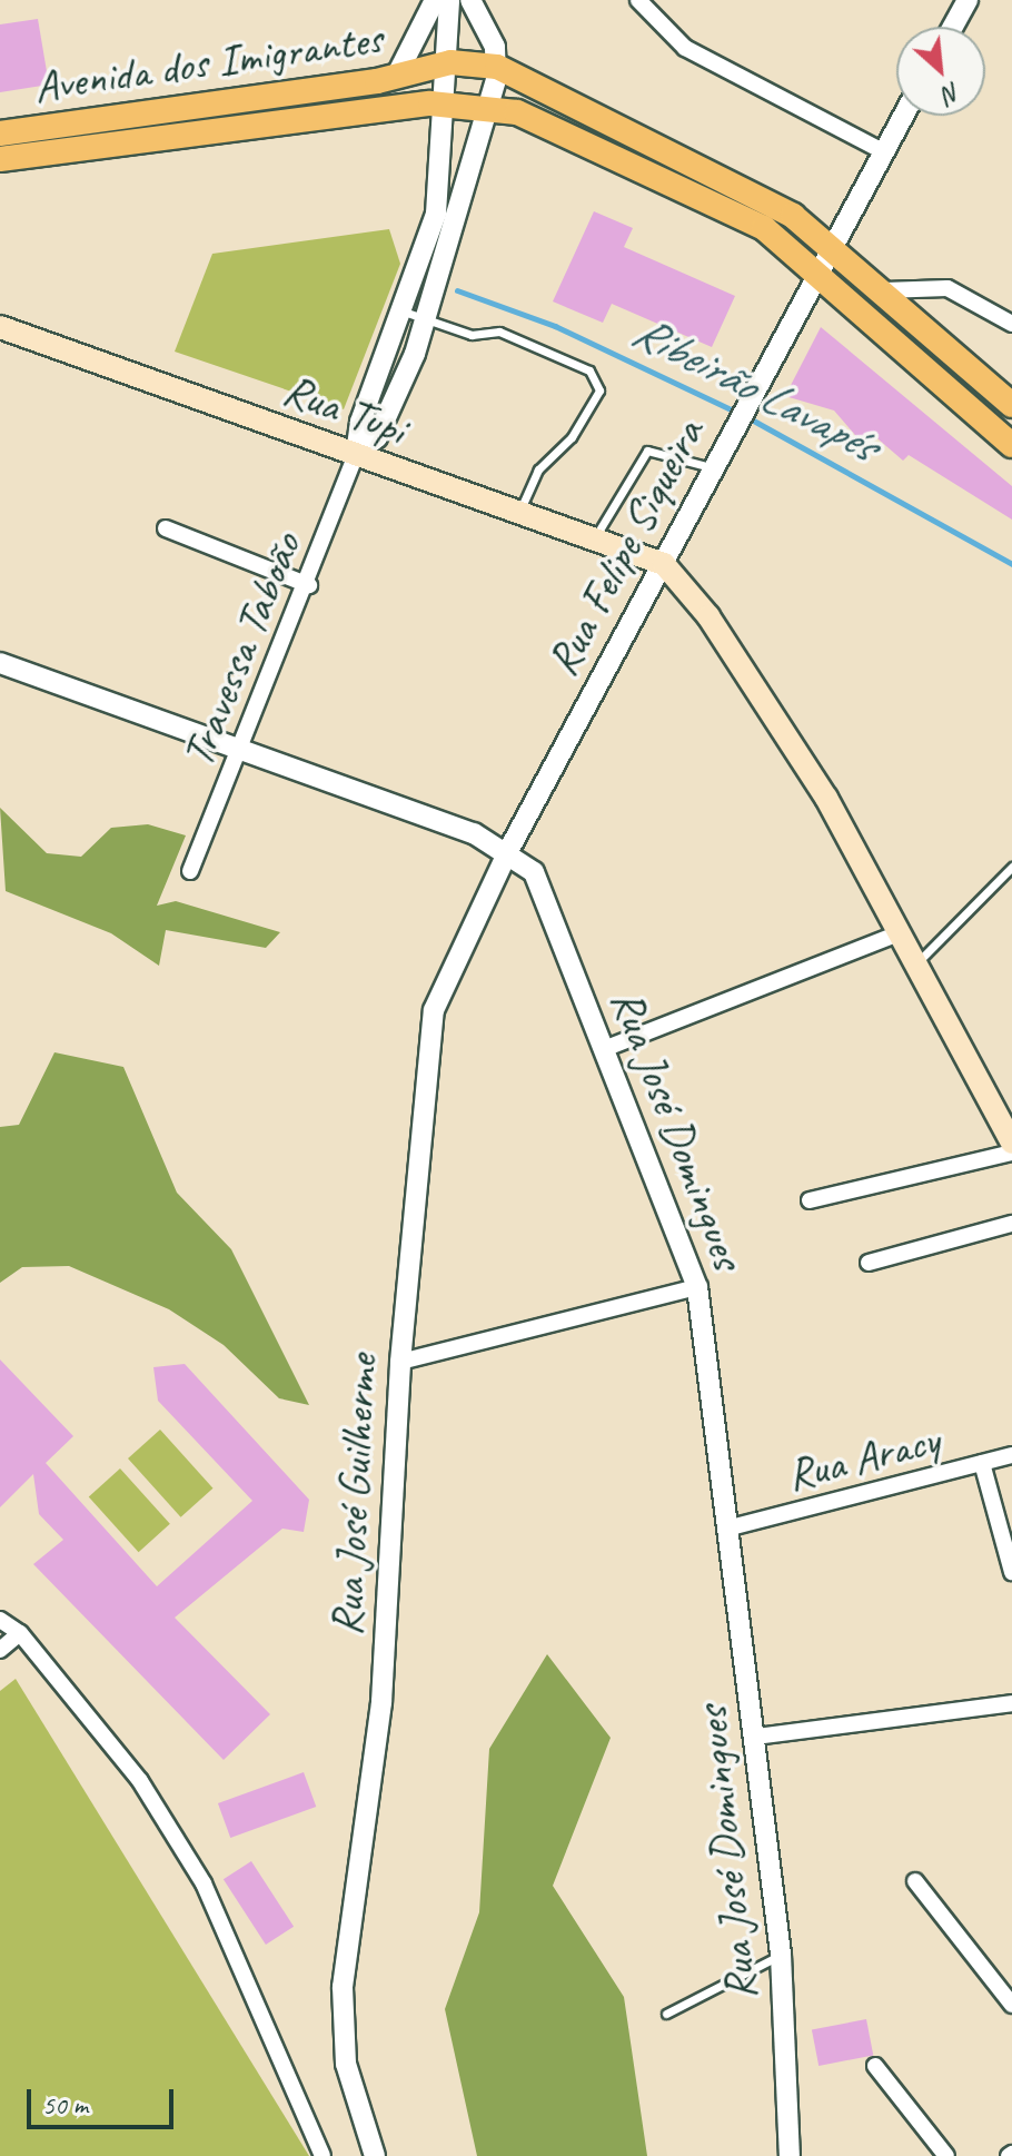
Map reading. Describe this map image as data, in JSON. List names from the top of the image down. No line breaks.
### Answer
{"streets":{"main road":["Avenida dos Imigrantes","Rua Tupi"],"street":["Rua Felipe Siqueira","Travessa Taboão","Rua José Domingues","Rua Aracy","Rua José Guilherme"]},"crossings":[["Avenida dos Imigrantes","Rua Felipe Siqueira"],["Rua Tupi","Rua Felipe Siqueira"],["Rua Tupi","Travessa Taboão"],["Rua Felipe Siqueira","Rua José Domingues"],["Rua Felipe Siqueira","Rua José Guilherme"],["Rua José Domingues","Rua Aracy"],["Rua José Domingues","Rua José Guilherme"]],"water":["Ribeirão Lavapés"],"scale_bar":"50 m","north":"bottom right"}
